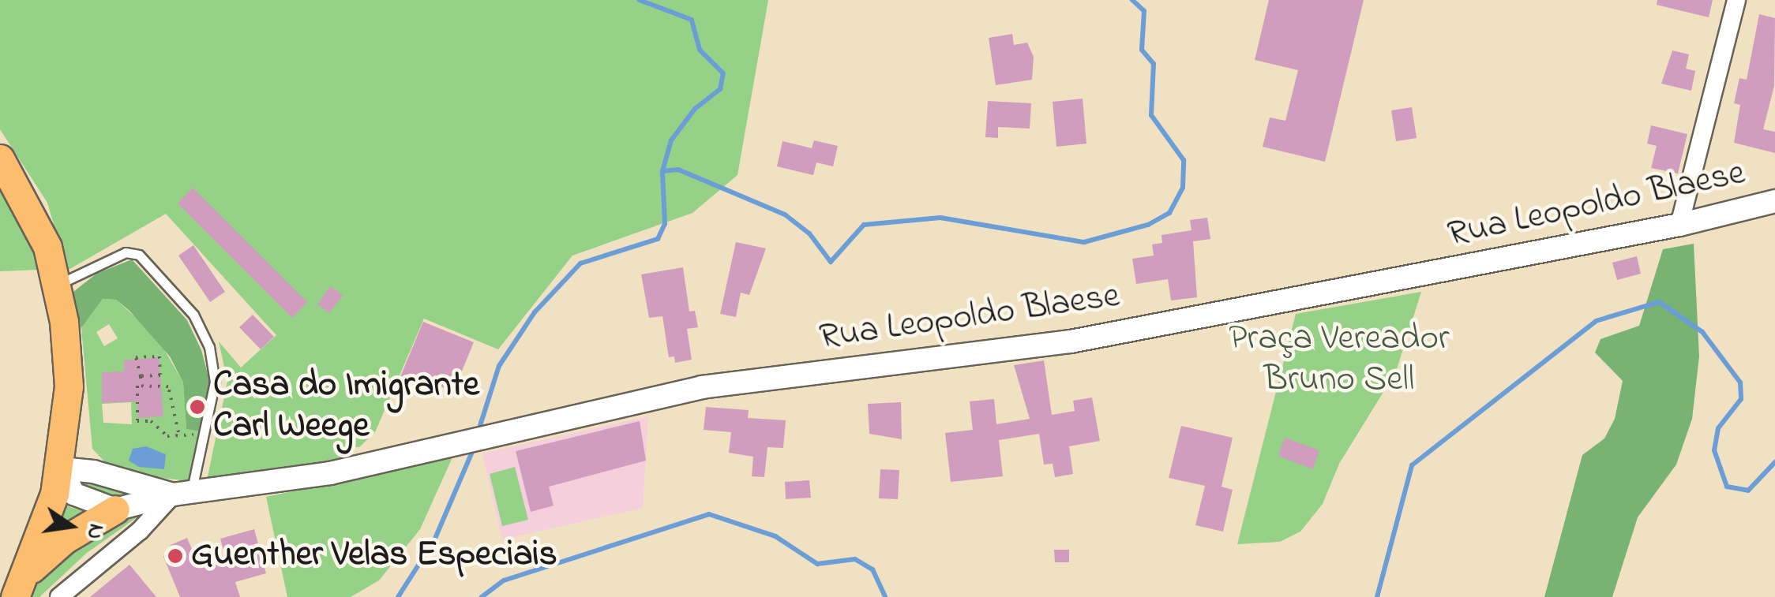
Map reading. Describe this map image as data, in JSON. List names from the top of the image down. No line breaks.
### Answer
{"streets":{"street":["Rua Leopoldo Blaese"]},"parks":["Praça Vereador Bruno Sell"],"places":["Casa do Imigrante Carl Weege","Guenther Velas Especiais"],"north":"right"}
